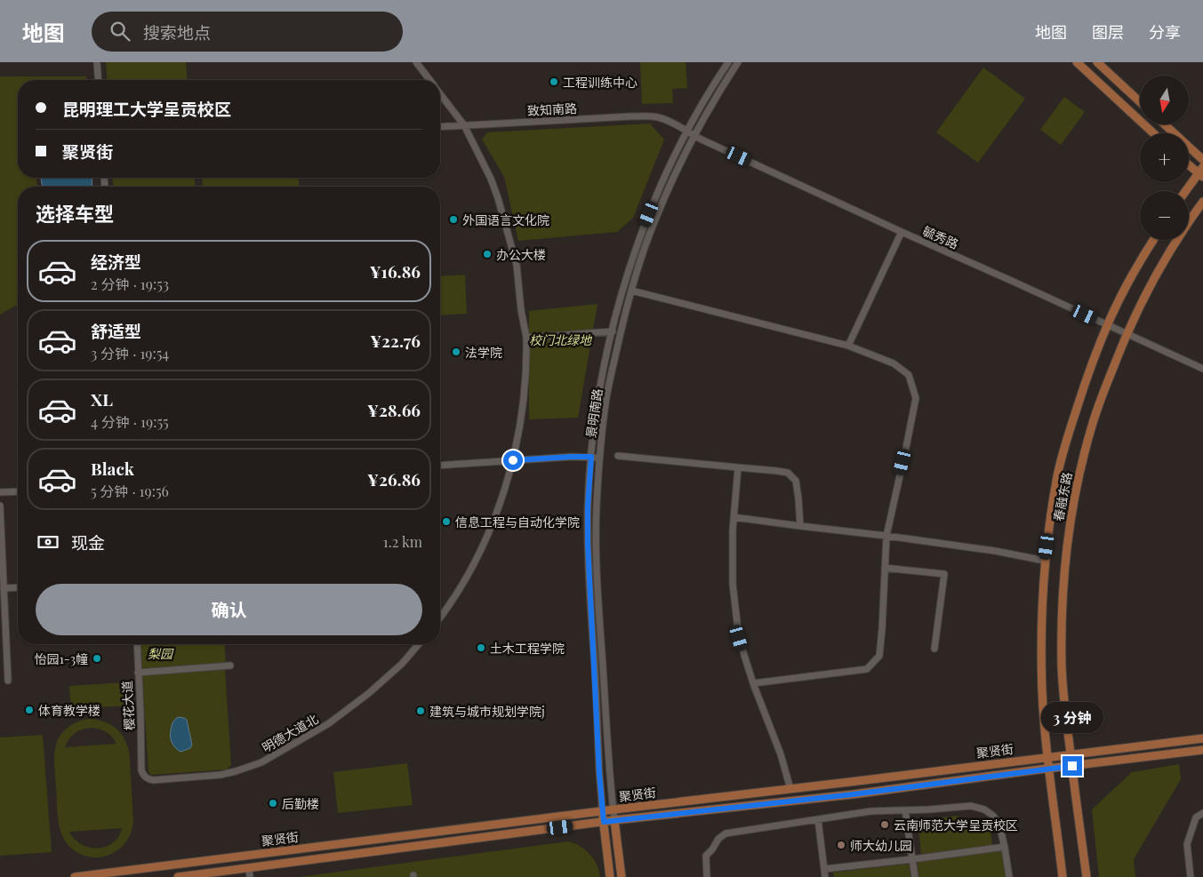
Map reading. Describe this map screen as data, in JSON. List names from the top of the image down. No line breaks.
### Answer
{"streets":{"main road":["春融东路","聚贤街"],"street":["致知南路","毓秀路","景明南路","樱花大道","明德大道北"]},"crossings":[["致知南路","毓秀路"],["毓秀路","景明南路"],["毓秀路","春融东路"],["景明南路","聚贤街"],["春融东路","聚贤街"],["樱花大道","明德大道北"]],"parks":["校门北绿地","梨园"],"places":["工程训练中心","外国语言文化院","办公大楼","法学院","信息工程与自动化学院","土木工程学院","怡园1-3幢","体育教学楼","建筑与城市规划学院j","后勤楼","云南师范大学呈贡校区","师大幼儿园"],"north":"bottom","page":{"header":"地图","search":"搜索地点","nav":["地图","图层","分享"],"map_buttons":["+","−"],"banner":["昆明理工大学呈贡校区","聚贤街"],"heading":"选择车型","list":[{"name":"经济型","note":"2 分钟 · 19:53","value":"¥16.86"},{"name":"舒适型","note":"3 分钟 · 19:54","value":"¥22.76"},{"name":"XL","note":"4 分钟 · 19:55","value":"¥28.66"},{"name":"Black","note":"5 分钟 · 19:56","value":"¥26.86"}],"pay":["现金","1.2 km"],"buttons":"确认","bubble":"3 分钟"}}
